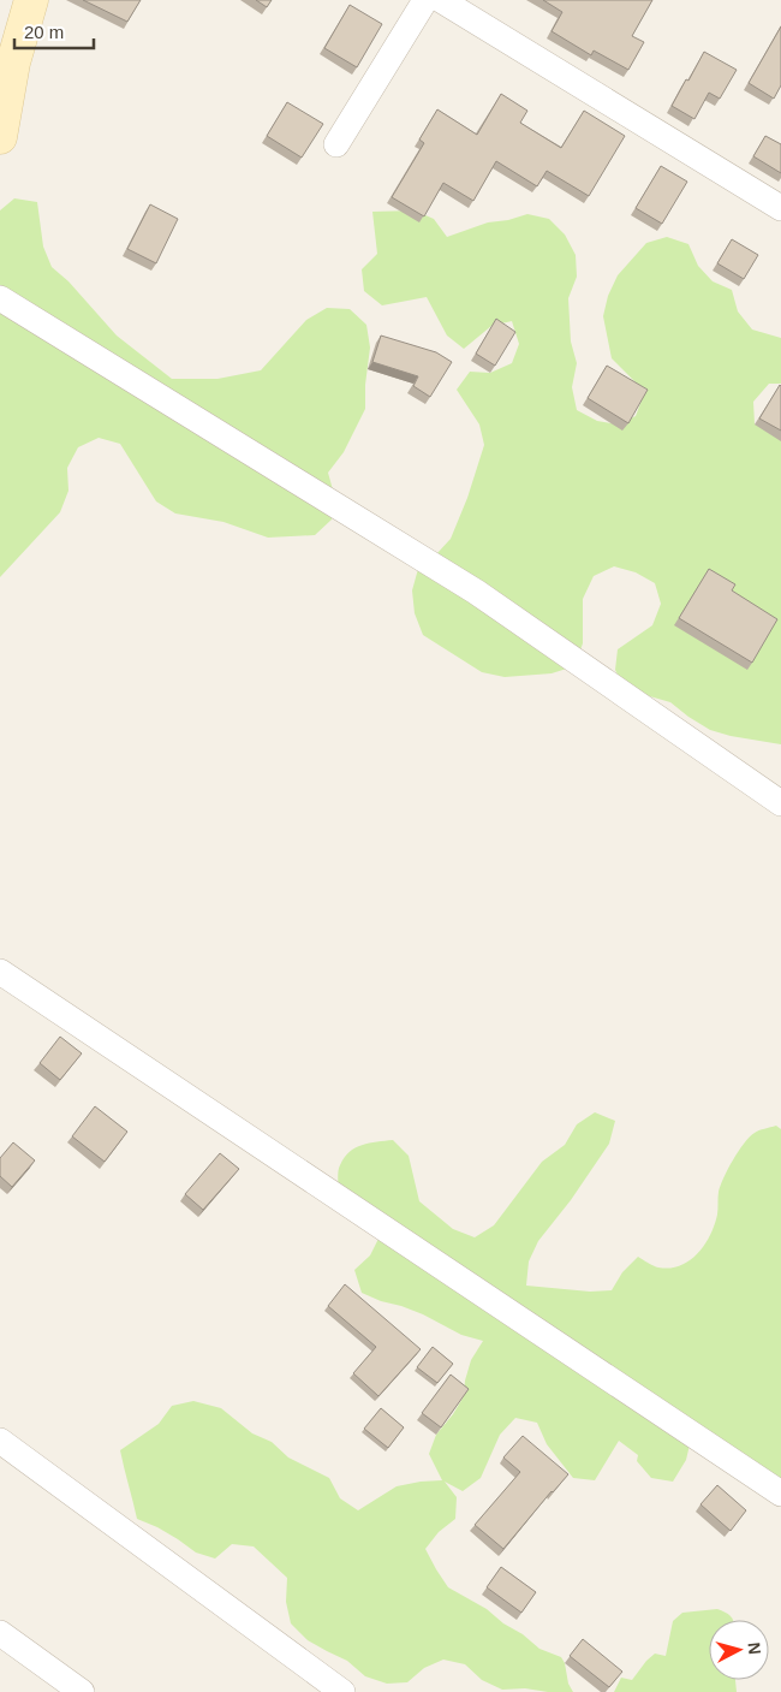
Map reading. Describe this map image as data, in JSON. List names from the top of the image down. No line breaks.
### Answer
{"scale_bar":"20 m","north":"right"}
